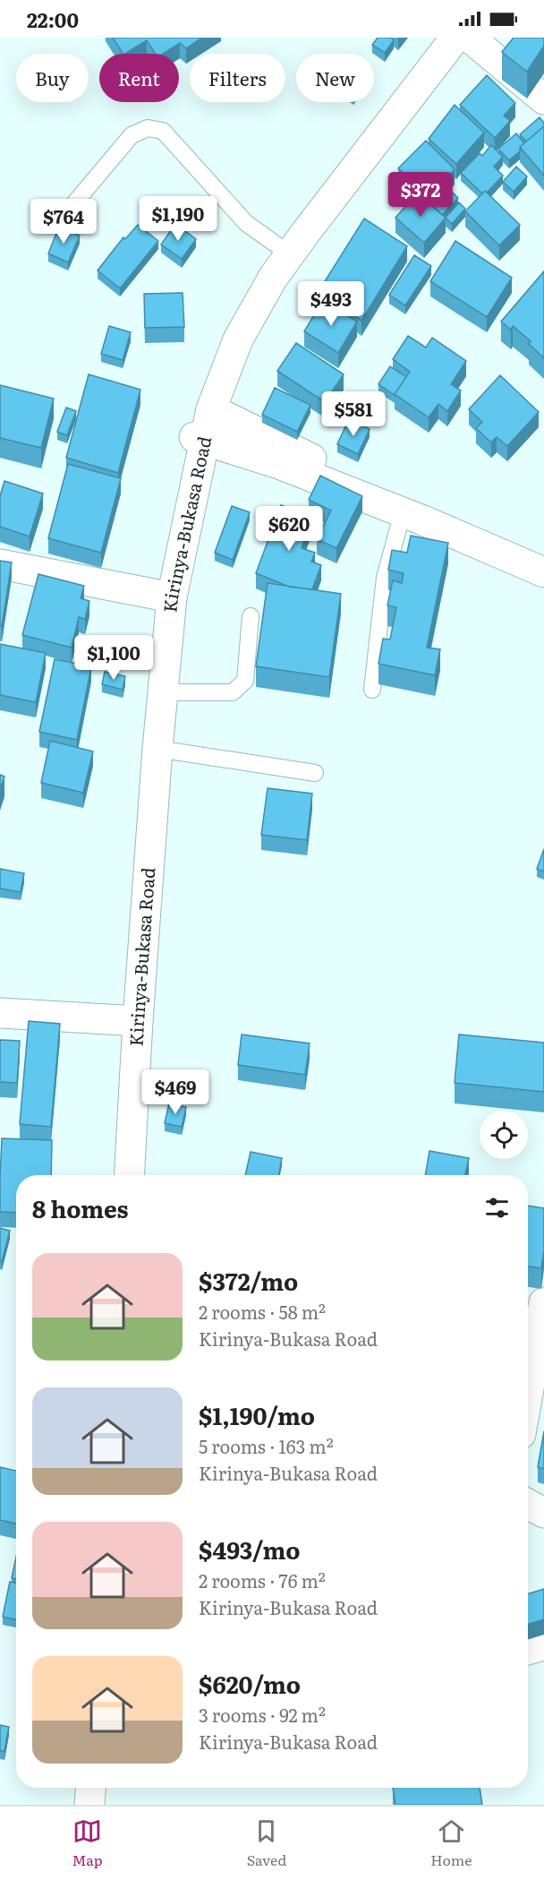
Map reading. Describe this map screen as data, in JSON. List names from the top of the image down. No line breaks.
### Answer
{"streets":{"street":["Kirinya-Bukasa Road"]},"page":{"status":"22:00","chip":["Buy","Rent","Filters","New"],"price":["$372","$1,190","$764","$493","$581","$620","$1,100","$469"],"heading":"8 homes","list":[{"name":"$372/mo","note":"2 rooms · 58 m² · Kirinya-Bukasa Road"},{"name":"$1,190/mo","note":"5 rooms · 163 m² · Kirinya-Bukasa Road"},{"name":"$493/mo","note":"2 rooms · 76 m² · Kirinya-Bukasa Road"},{"name":"$620/mo","note":"3 rooms · 92 m² · Kirinya-Bukasa Road"}],"tabs":["Map","Saved","Home"]}}
